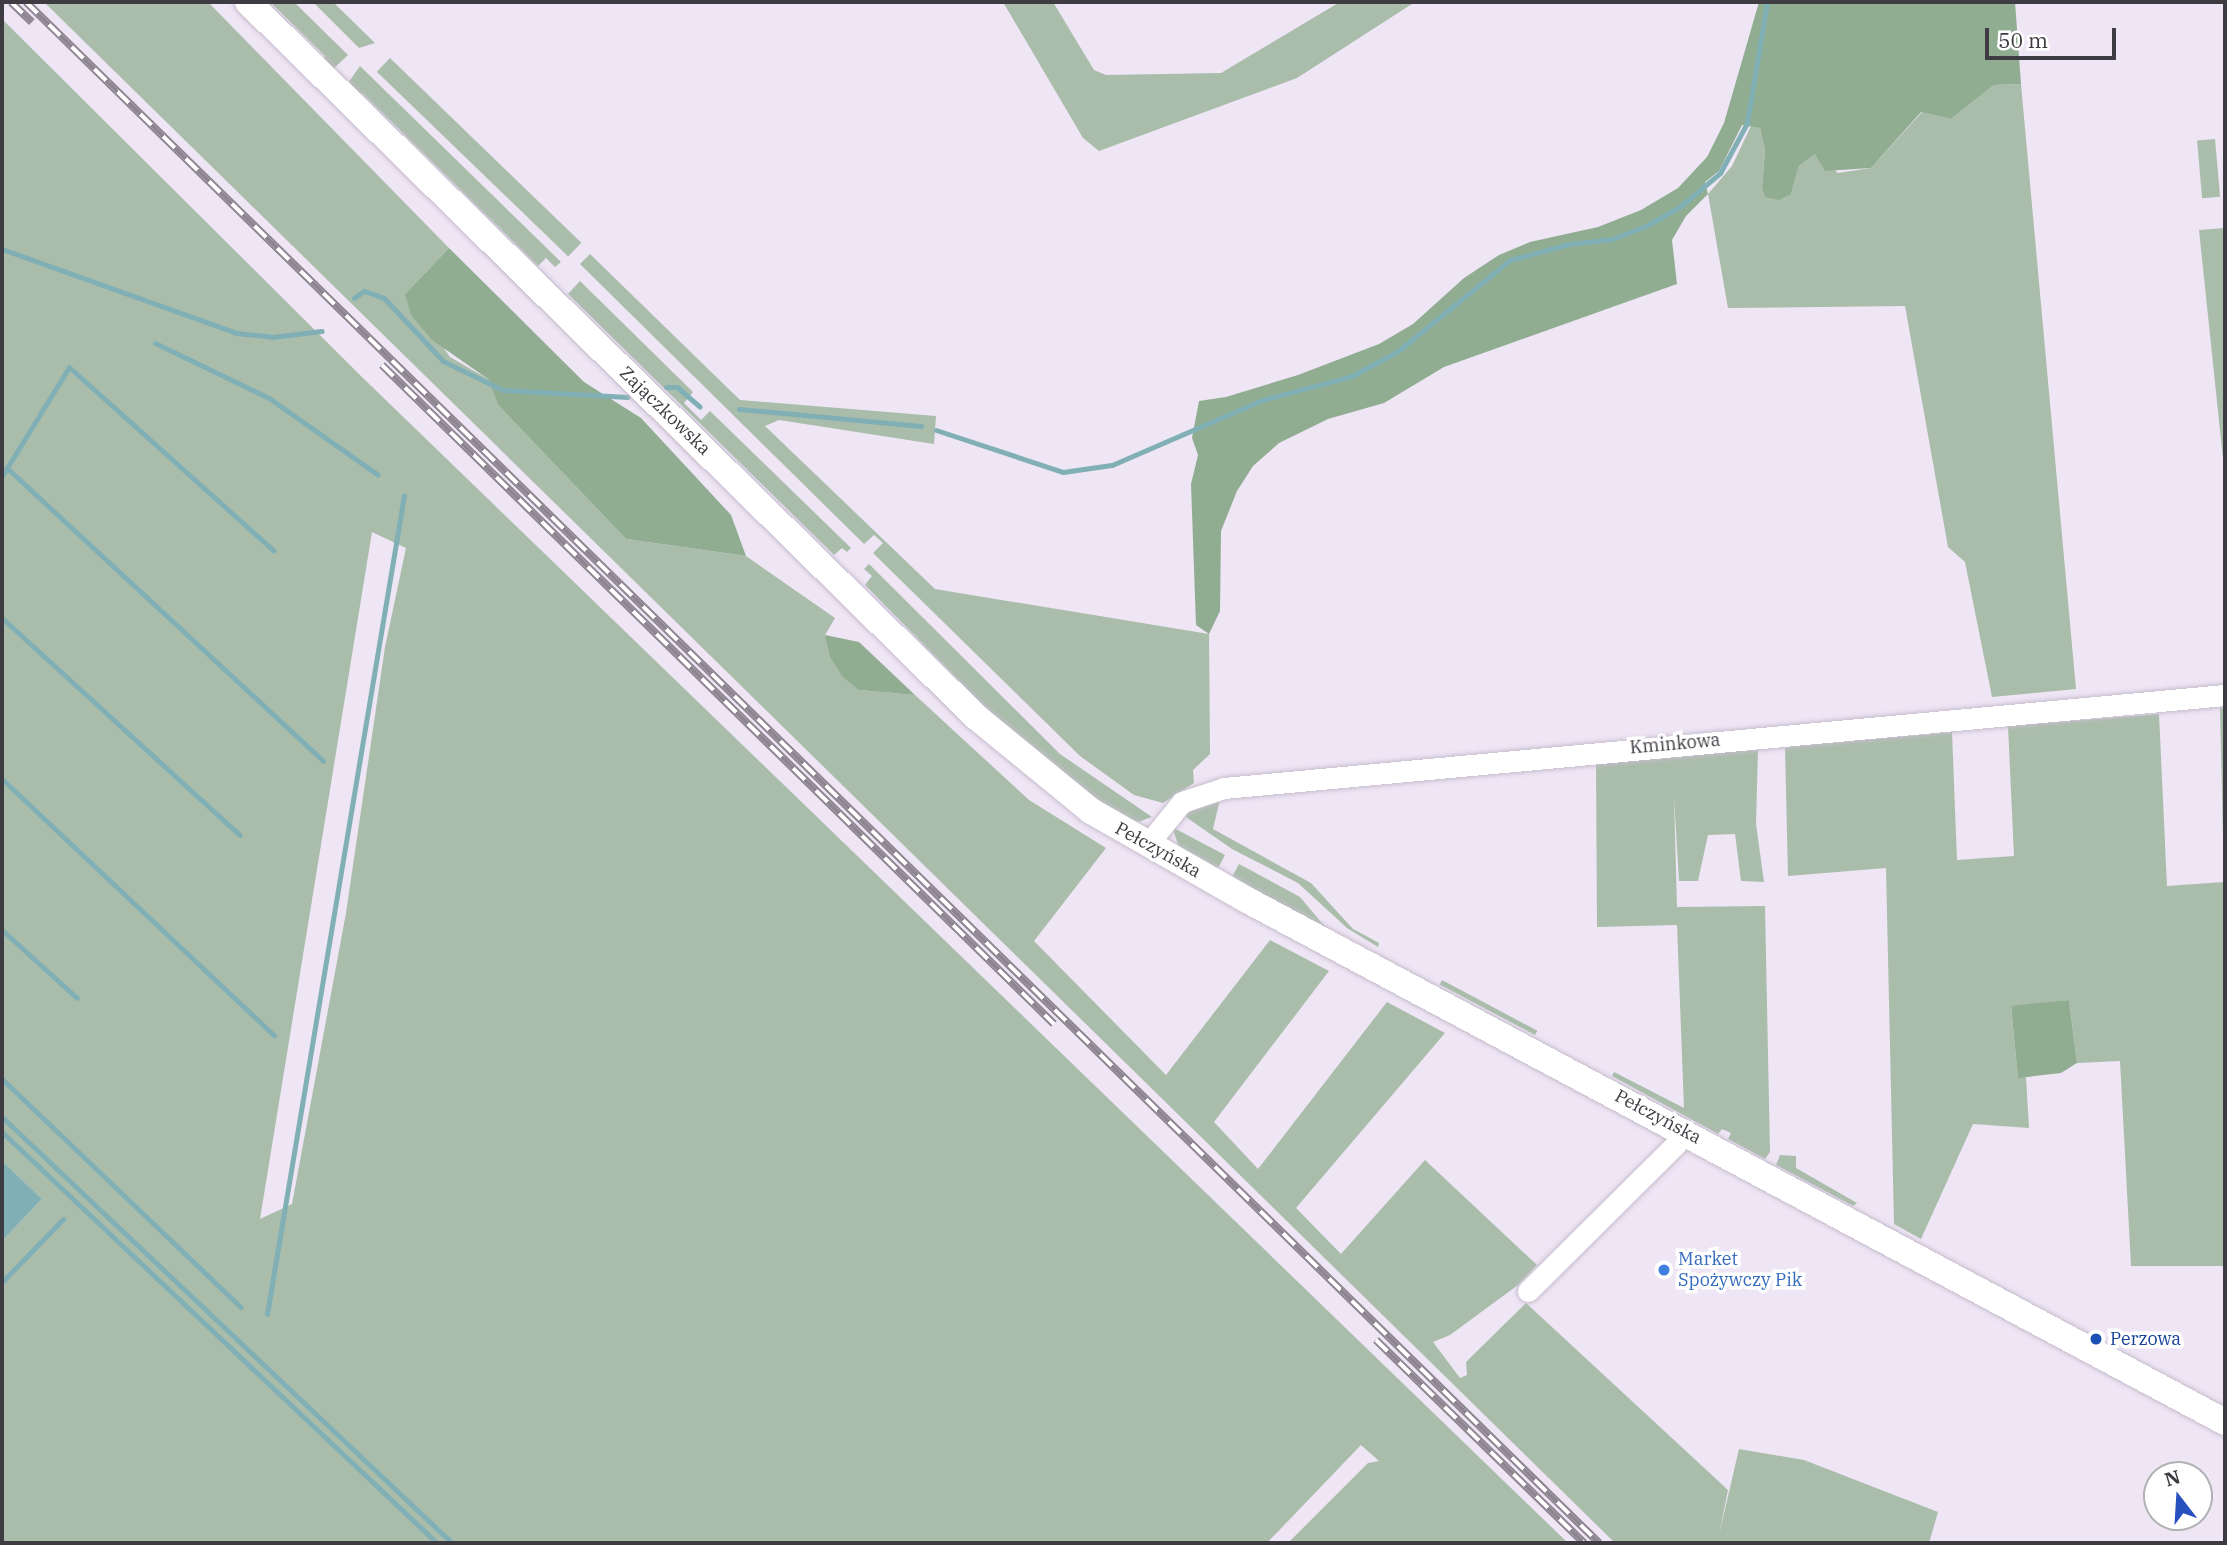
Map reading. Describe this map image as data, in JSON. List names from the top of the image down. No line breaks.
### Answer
{"streets":{"main road":["Zajączkowska","Pełczyńska"],"street":["Kminkowa"]},"crossings":[["Zajączkowska","Pełczyńska"],["Kminkowa","Pełczyńska"]],"places":["Market Spożywczy Pik","Perzowa"],"scale_bar":"50 m","north":"top"}
